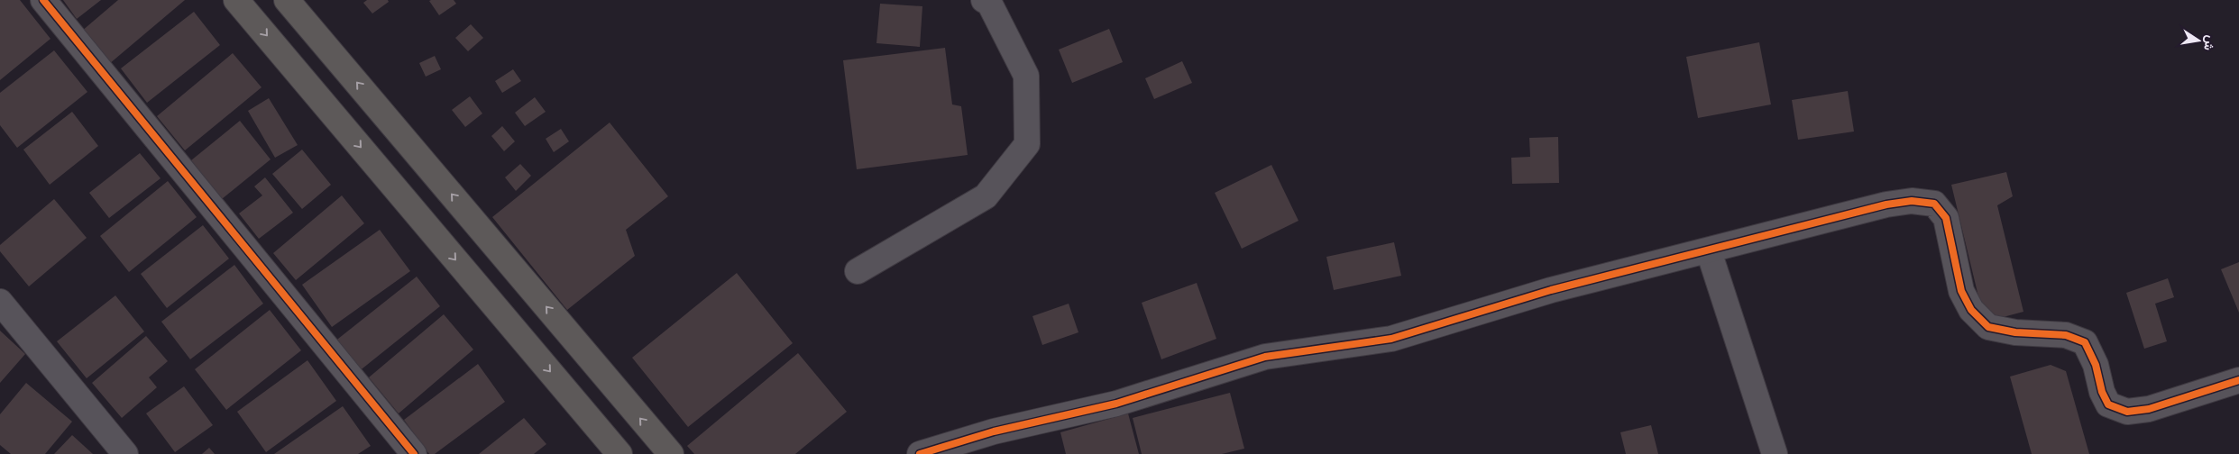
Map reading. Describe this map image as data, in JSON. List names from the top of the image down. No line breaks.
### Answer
{"north":"right"}
